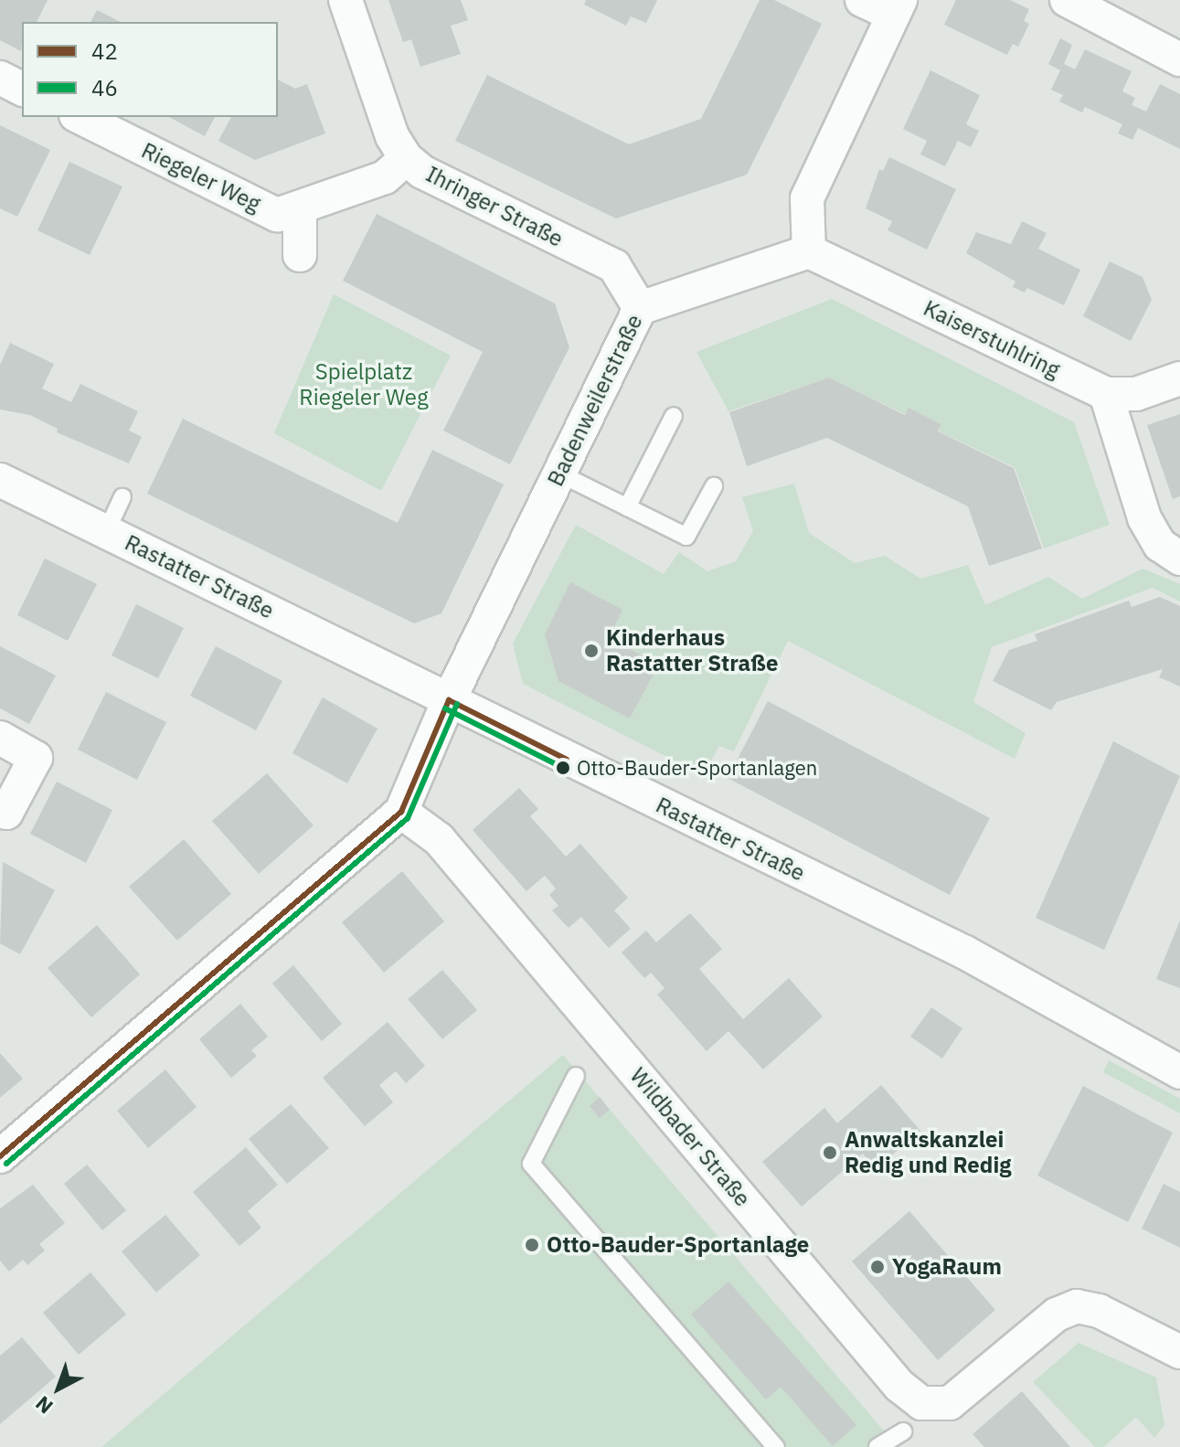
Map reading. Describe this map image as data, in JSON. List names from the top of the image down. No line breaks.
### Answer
{"streets":{"street":["Riegeler Weg","Ihringer Straße","Kaiserstuhlring","Badenweilerstraße","Rastatter Straße","Wildbader Straße"]},"crossings":[["Riegeler Weg","Ihringer Straße"],["Ihringer Straße","Badenweilerstraße"],["Kaiserstuhlring","Badenweilerstraße"],["Badenweilerstraße","Rastatter Straße"],["Badenweilerstraße","Wildbader Straße"]],"parks":["Spielplatz Riegeler Weg"],"places":["Kinderhaus Rastatter Straße","Otto-Bauder-Sportanlagen","Anwaltskanzlei Redig und Redig","Otto-Bauder-Sportanlage","YogaRaum"],"lines":["transit line 42","transit line 46"],"legend":["42","46"],"north":"bottom left"}
